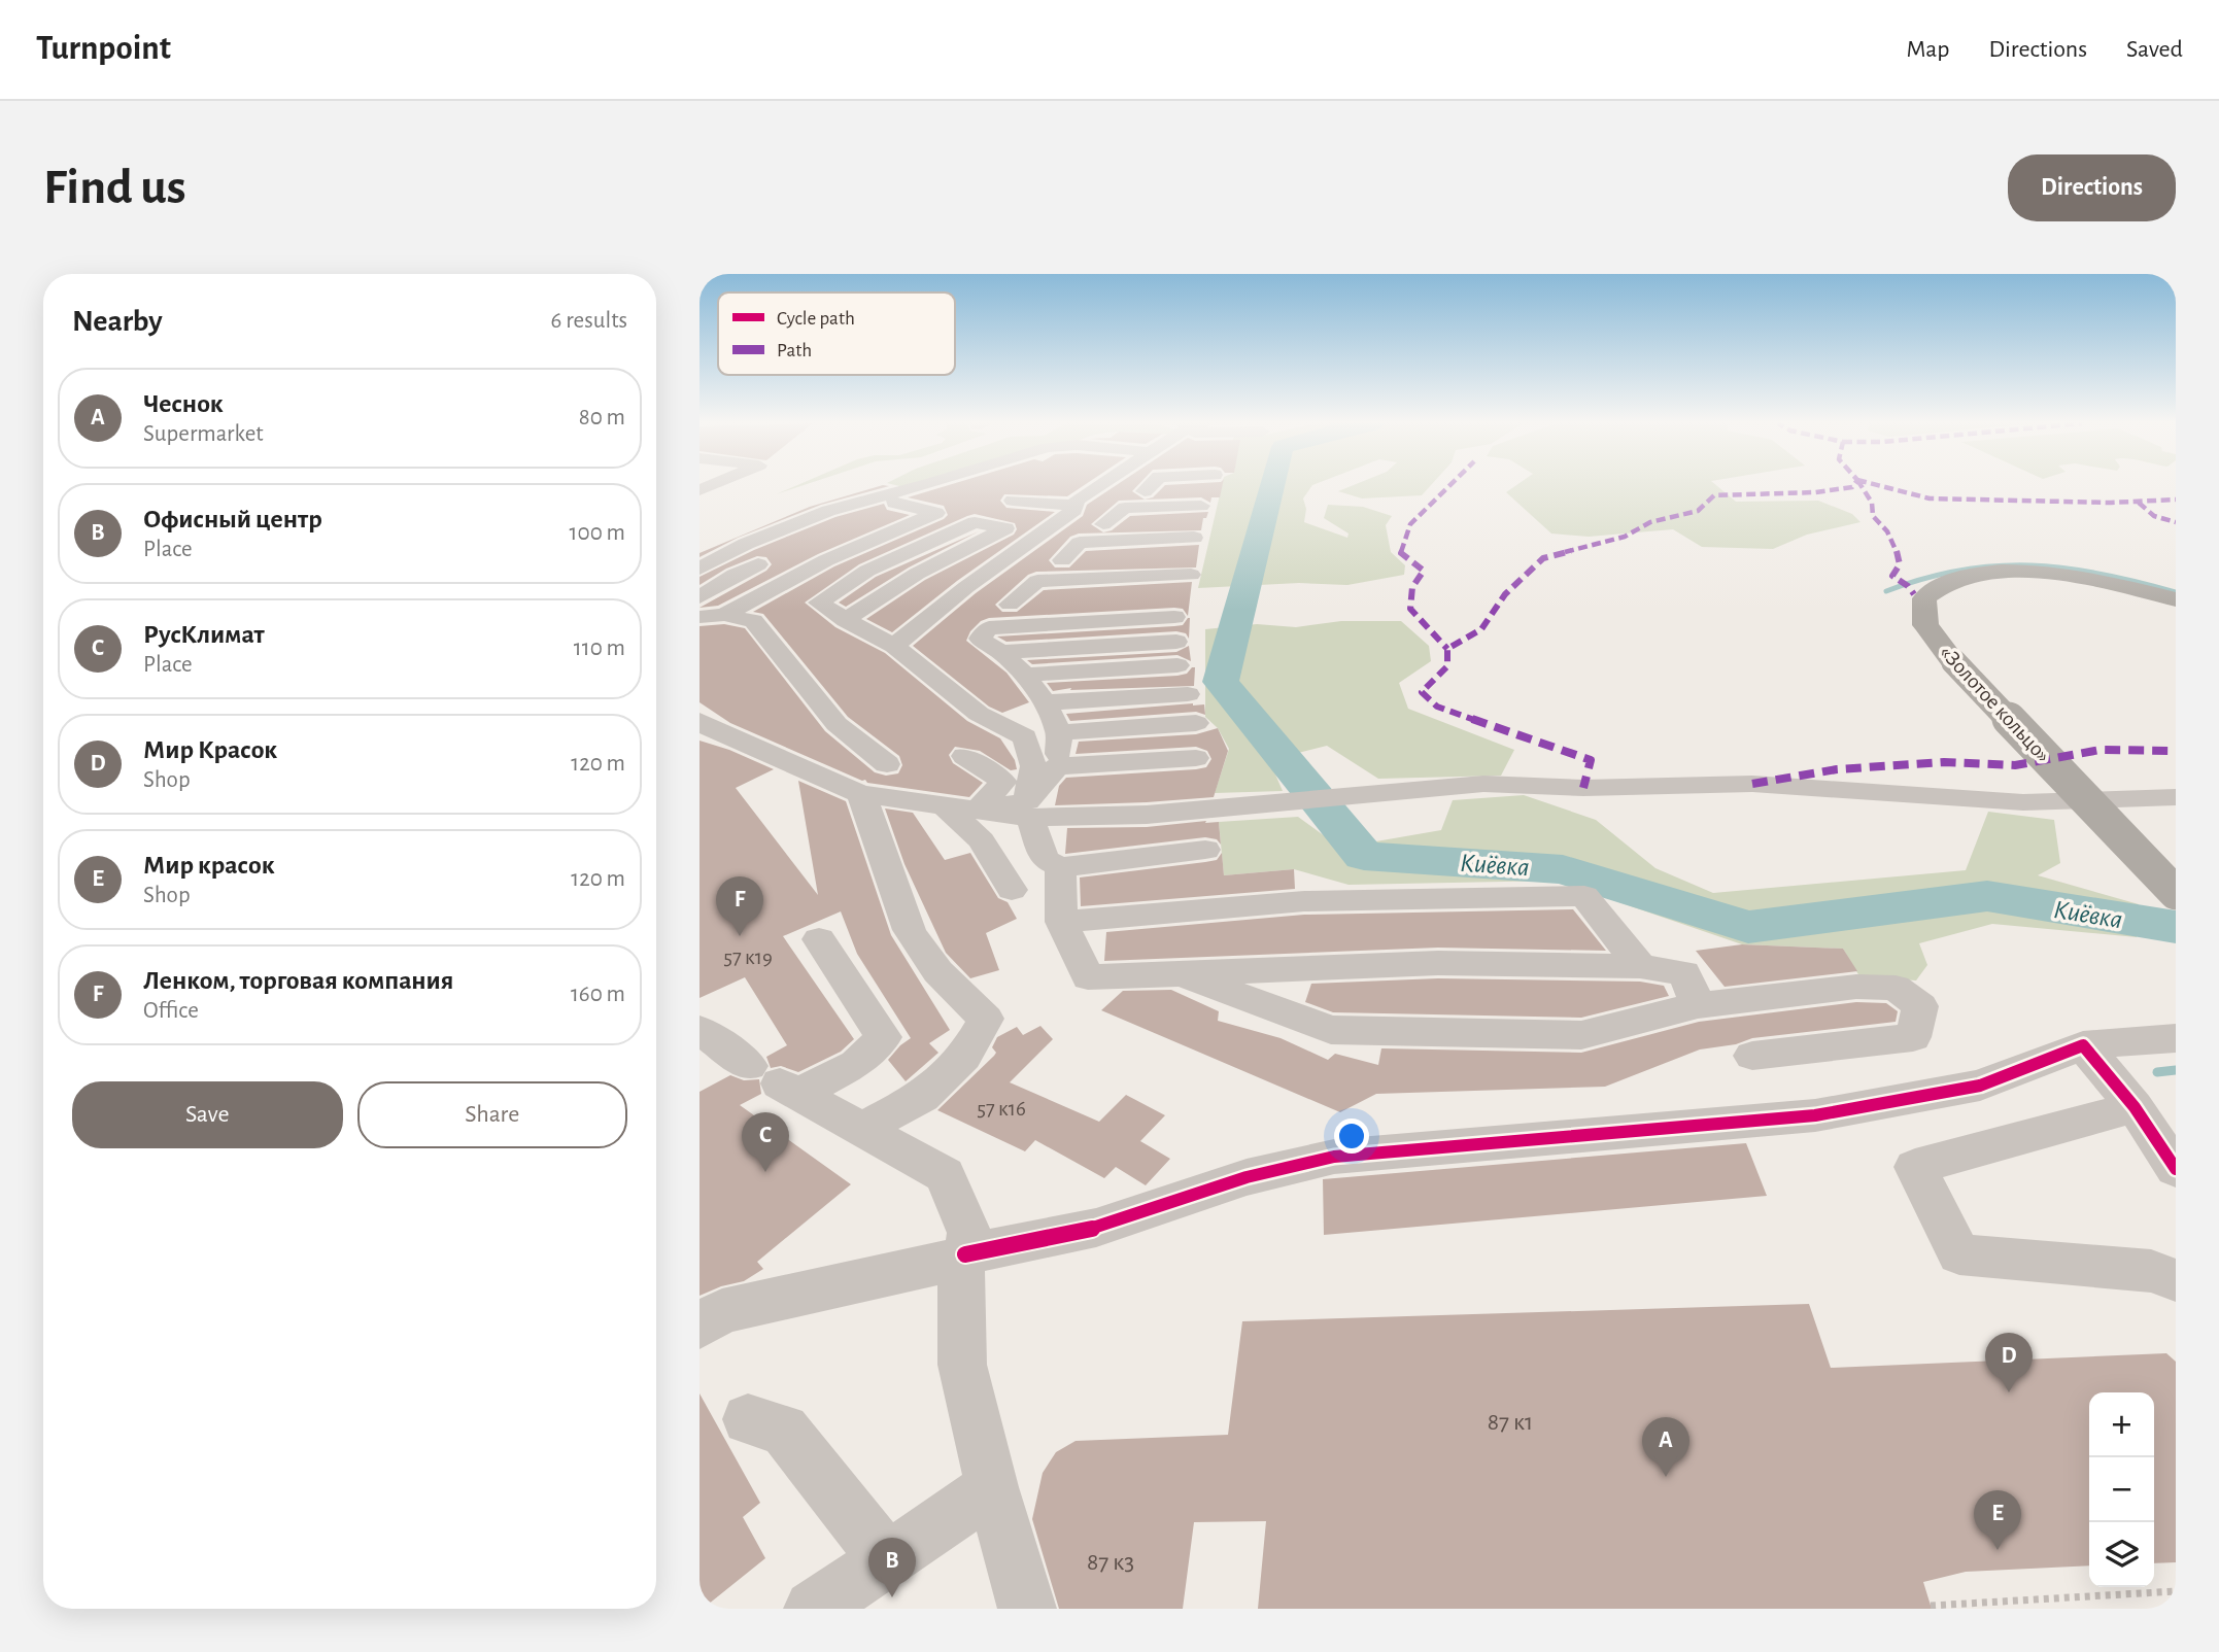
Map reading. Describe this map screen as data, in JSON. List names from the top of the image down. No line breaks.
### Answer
{"streets":{"highway":["«Золотое кольцо»"]},"water":["Киёвка"],"house_numbers":["57 к19","57 к16","87 к1","87 к3"],"legend":["Cycle path","Path"],"page":{"header":"Turnpoint","nav":["Map","Directions","Saved"],"buttons":["Directions",["Save","Share"]],"title":"Find us","heading":["Nearby","6 results"],"list":[{"mark":"A","name":"Чеснок","note":"Supermarket","value":"80 m"},{"mark":"B","name":"Офисный центр","note":"Place","value":"100 m"},{"mark":"C","name":"РусКлимат","note":"Place","value":"110 m"},{"mark":"D","name":"Мир Красок","note":"Shop","value":"120 m"},{"mark":"E","name":"Мир красок","note":"Shop","value":"120 m"},{"mark":"F","name":"Ленком, торговая компания","note":"Office","value":"160 m"}],"pins":["F","C","D","A","E","B"],"map_buttons":["+","−"]}}
